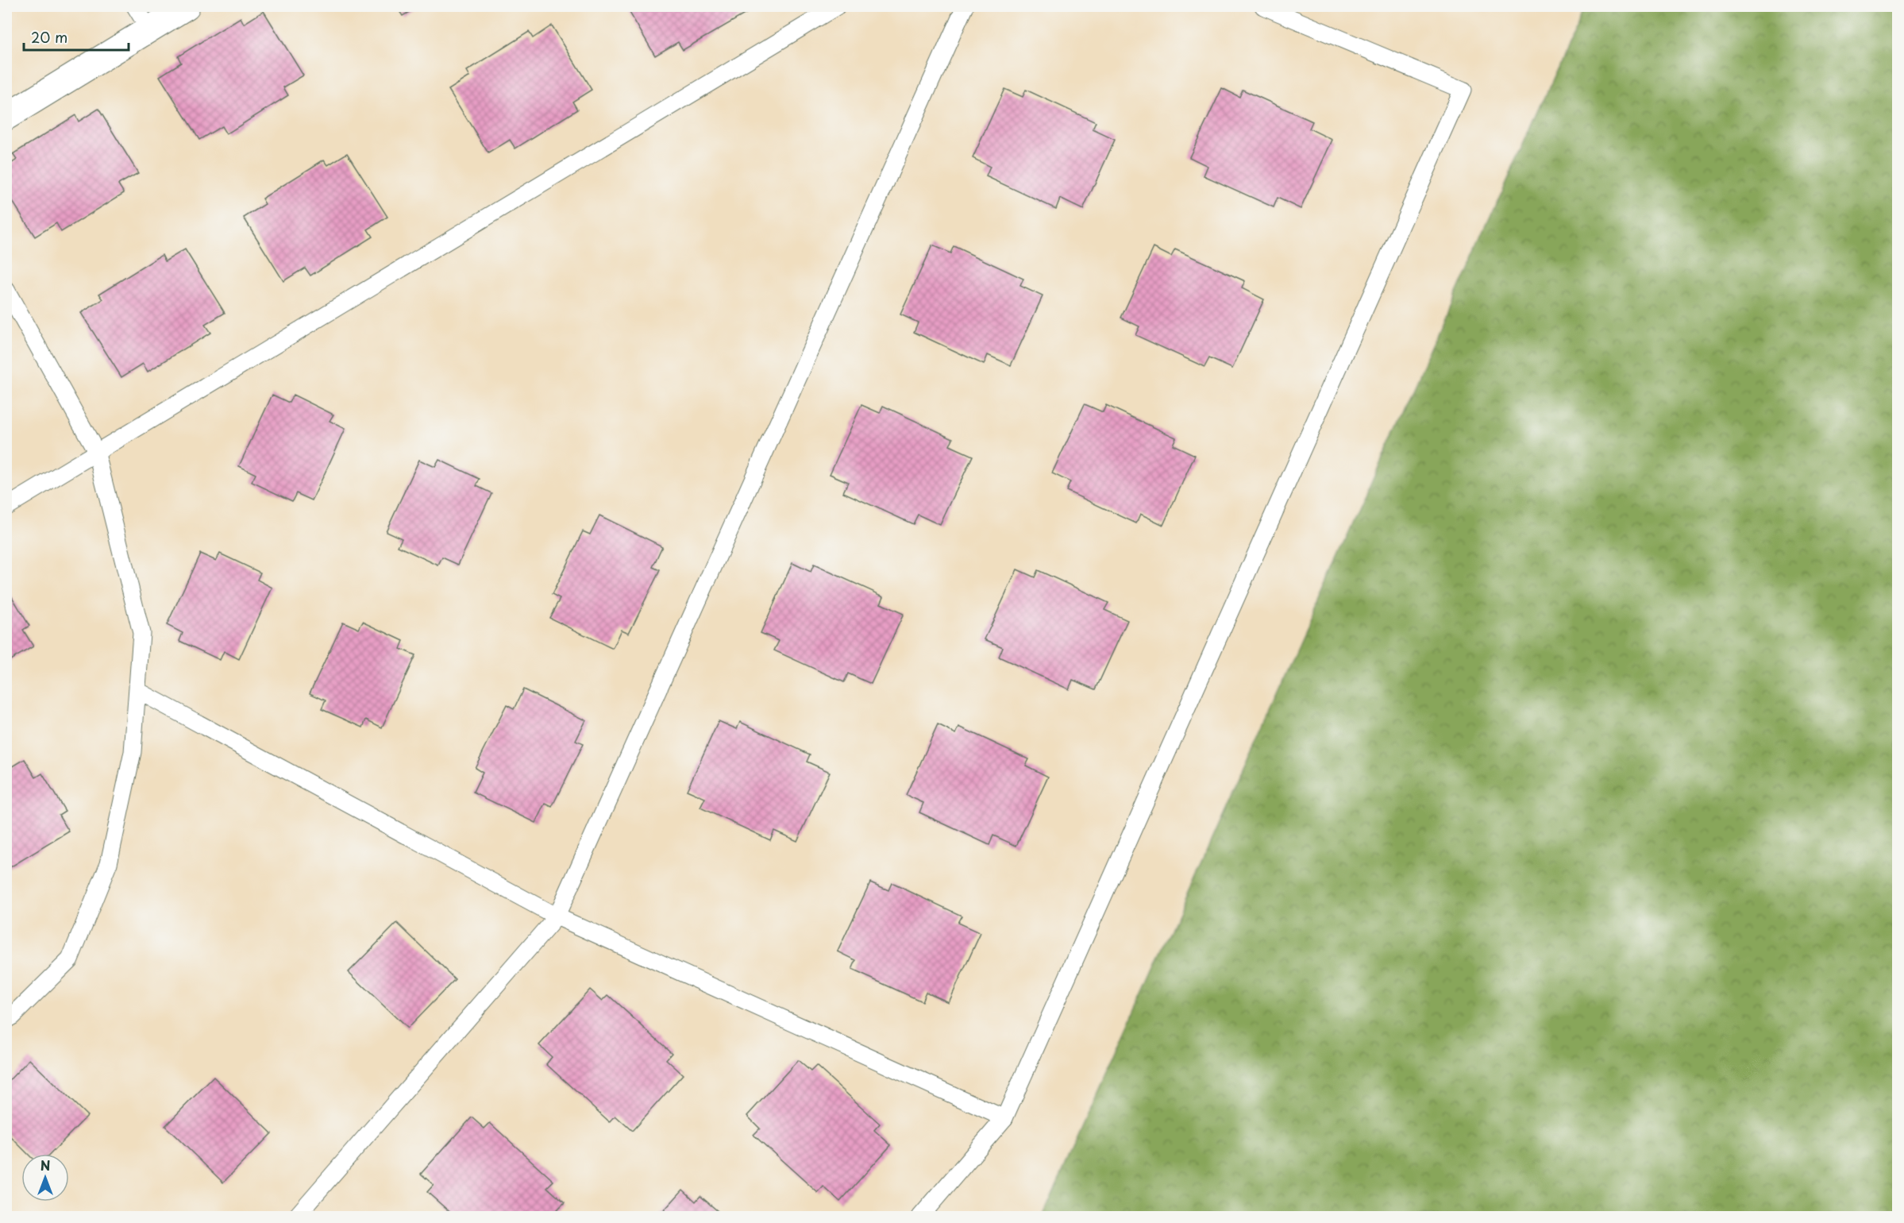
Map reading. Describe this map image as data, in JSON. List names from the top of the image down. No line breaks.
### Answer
{"scale_bar":"20 m","north":"top"}
